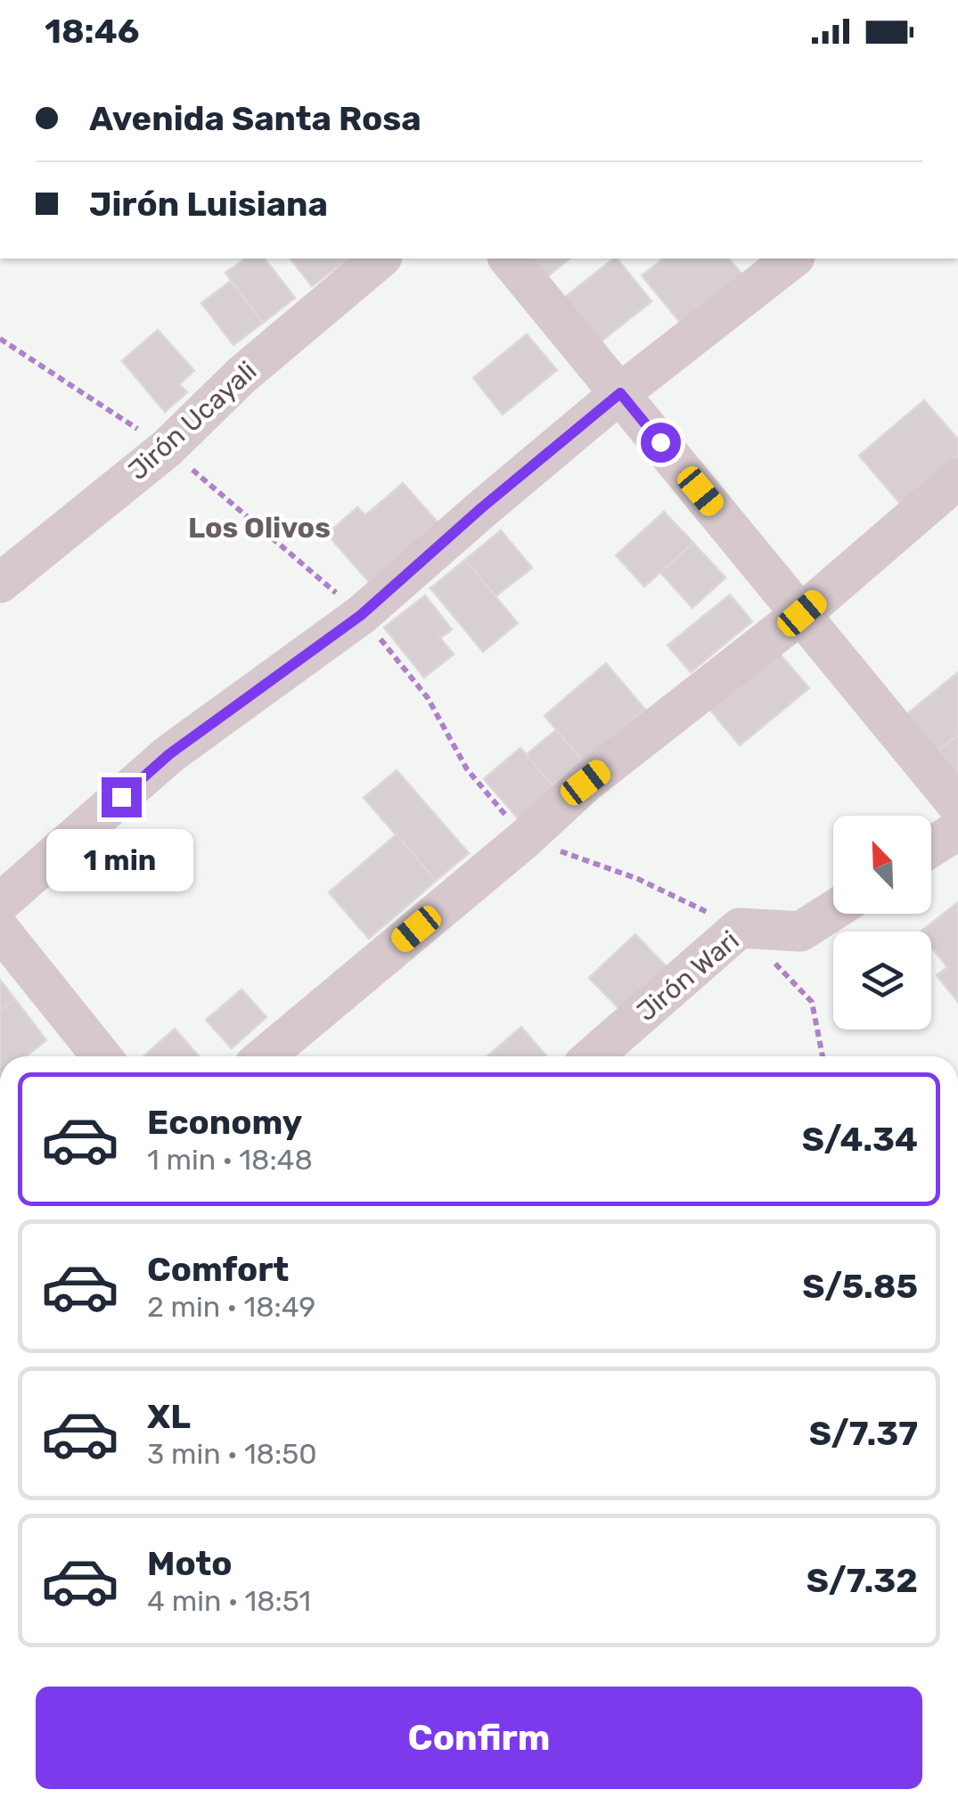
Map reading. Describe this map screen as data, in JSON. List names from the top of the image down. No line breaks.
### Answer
{"streets":{"street":["Jirón Ucayali","Jirón Wari"]},"districts":["Los Olivos"],"north":"top left","page":{"status":"18:46","banner":["Avenida Santa Rosa","Jirón Luisiana"],"bubble":"1 min","list":[{"name":"Economy","note":"1 min · 18:48","value":"S/4.34"},{"name":"Comfort","note":"2 min · 18:49","value":"S/5.85"},{"name":"XL","note":"3 min · 18:50","value":"S/7.37"},{"name":"Moto","note":"4 min · 18:51","value":"S/7.32"}],"buttons":"Confirm"}}
